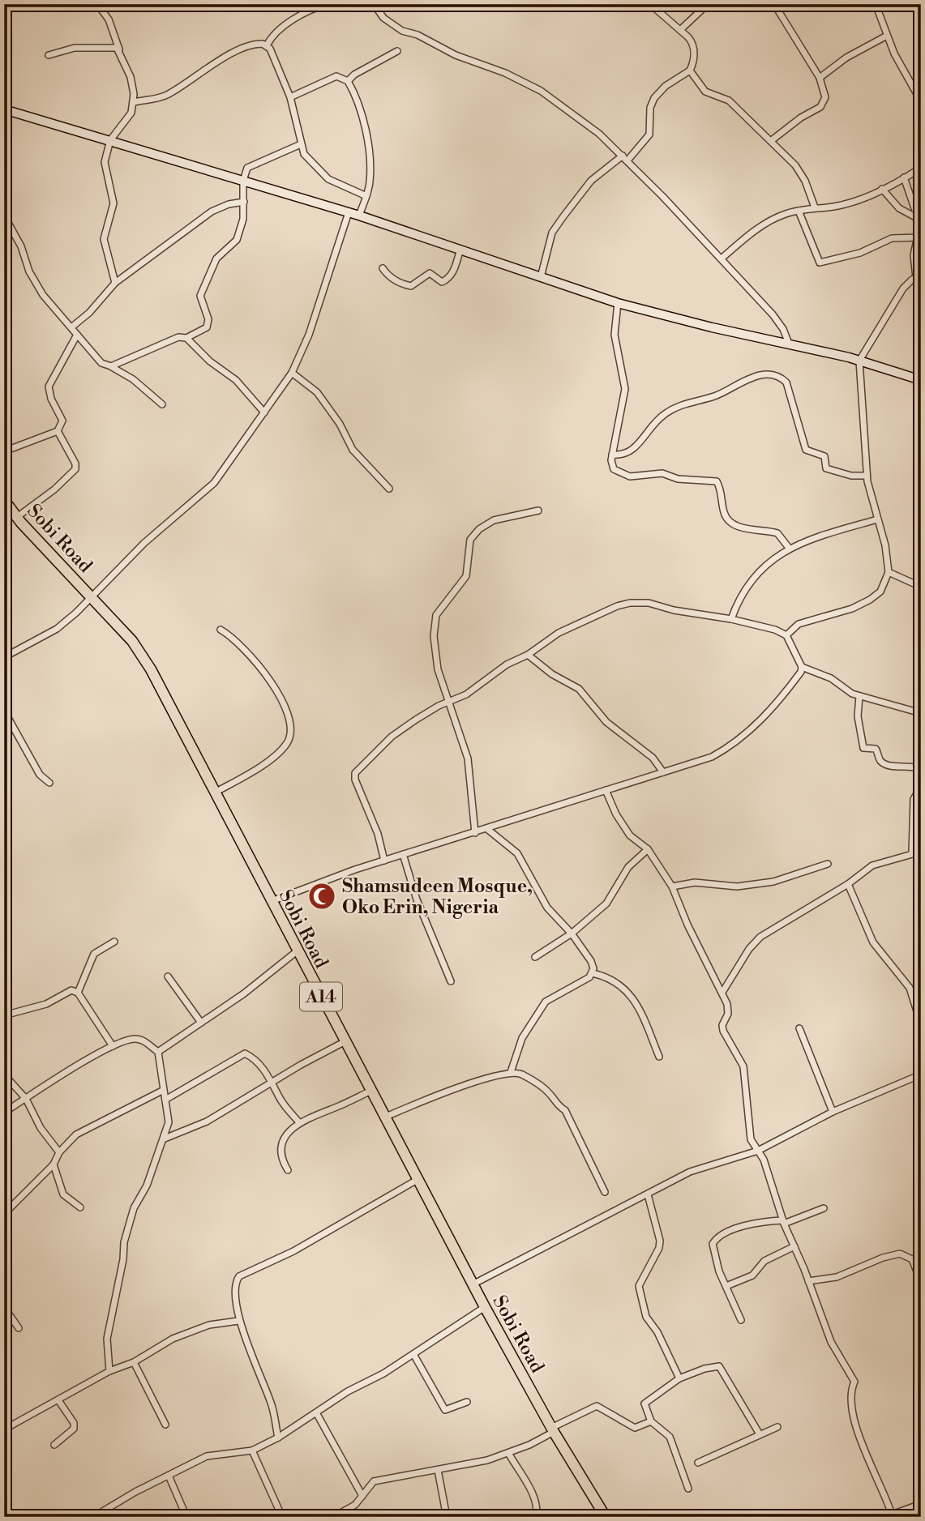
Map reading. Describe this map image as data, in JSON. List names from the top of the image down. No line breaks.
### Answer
{"streets":{"highway":["Sobi Road","A14"]},"places":{"mosque":["Shamsudeen Mosque, Oko Erin, Nigeria"]}}
